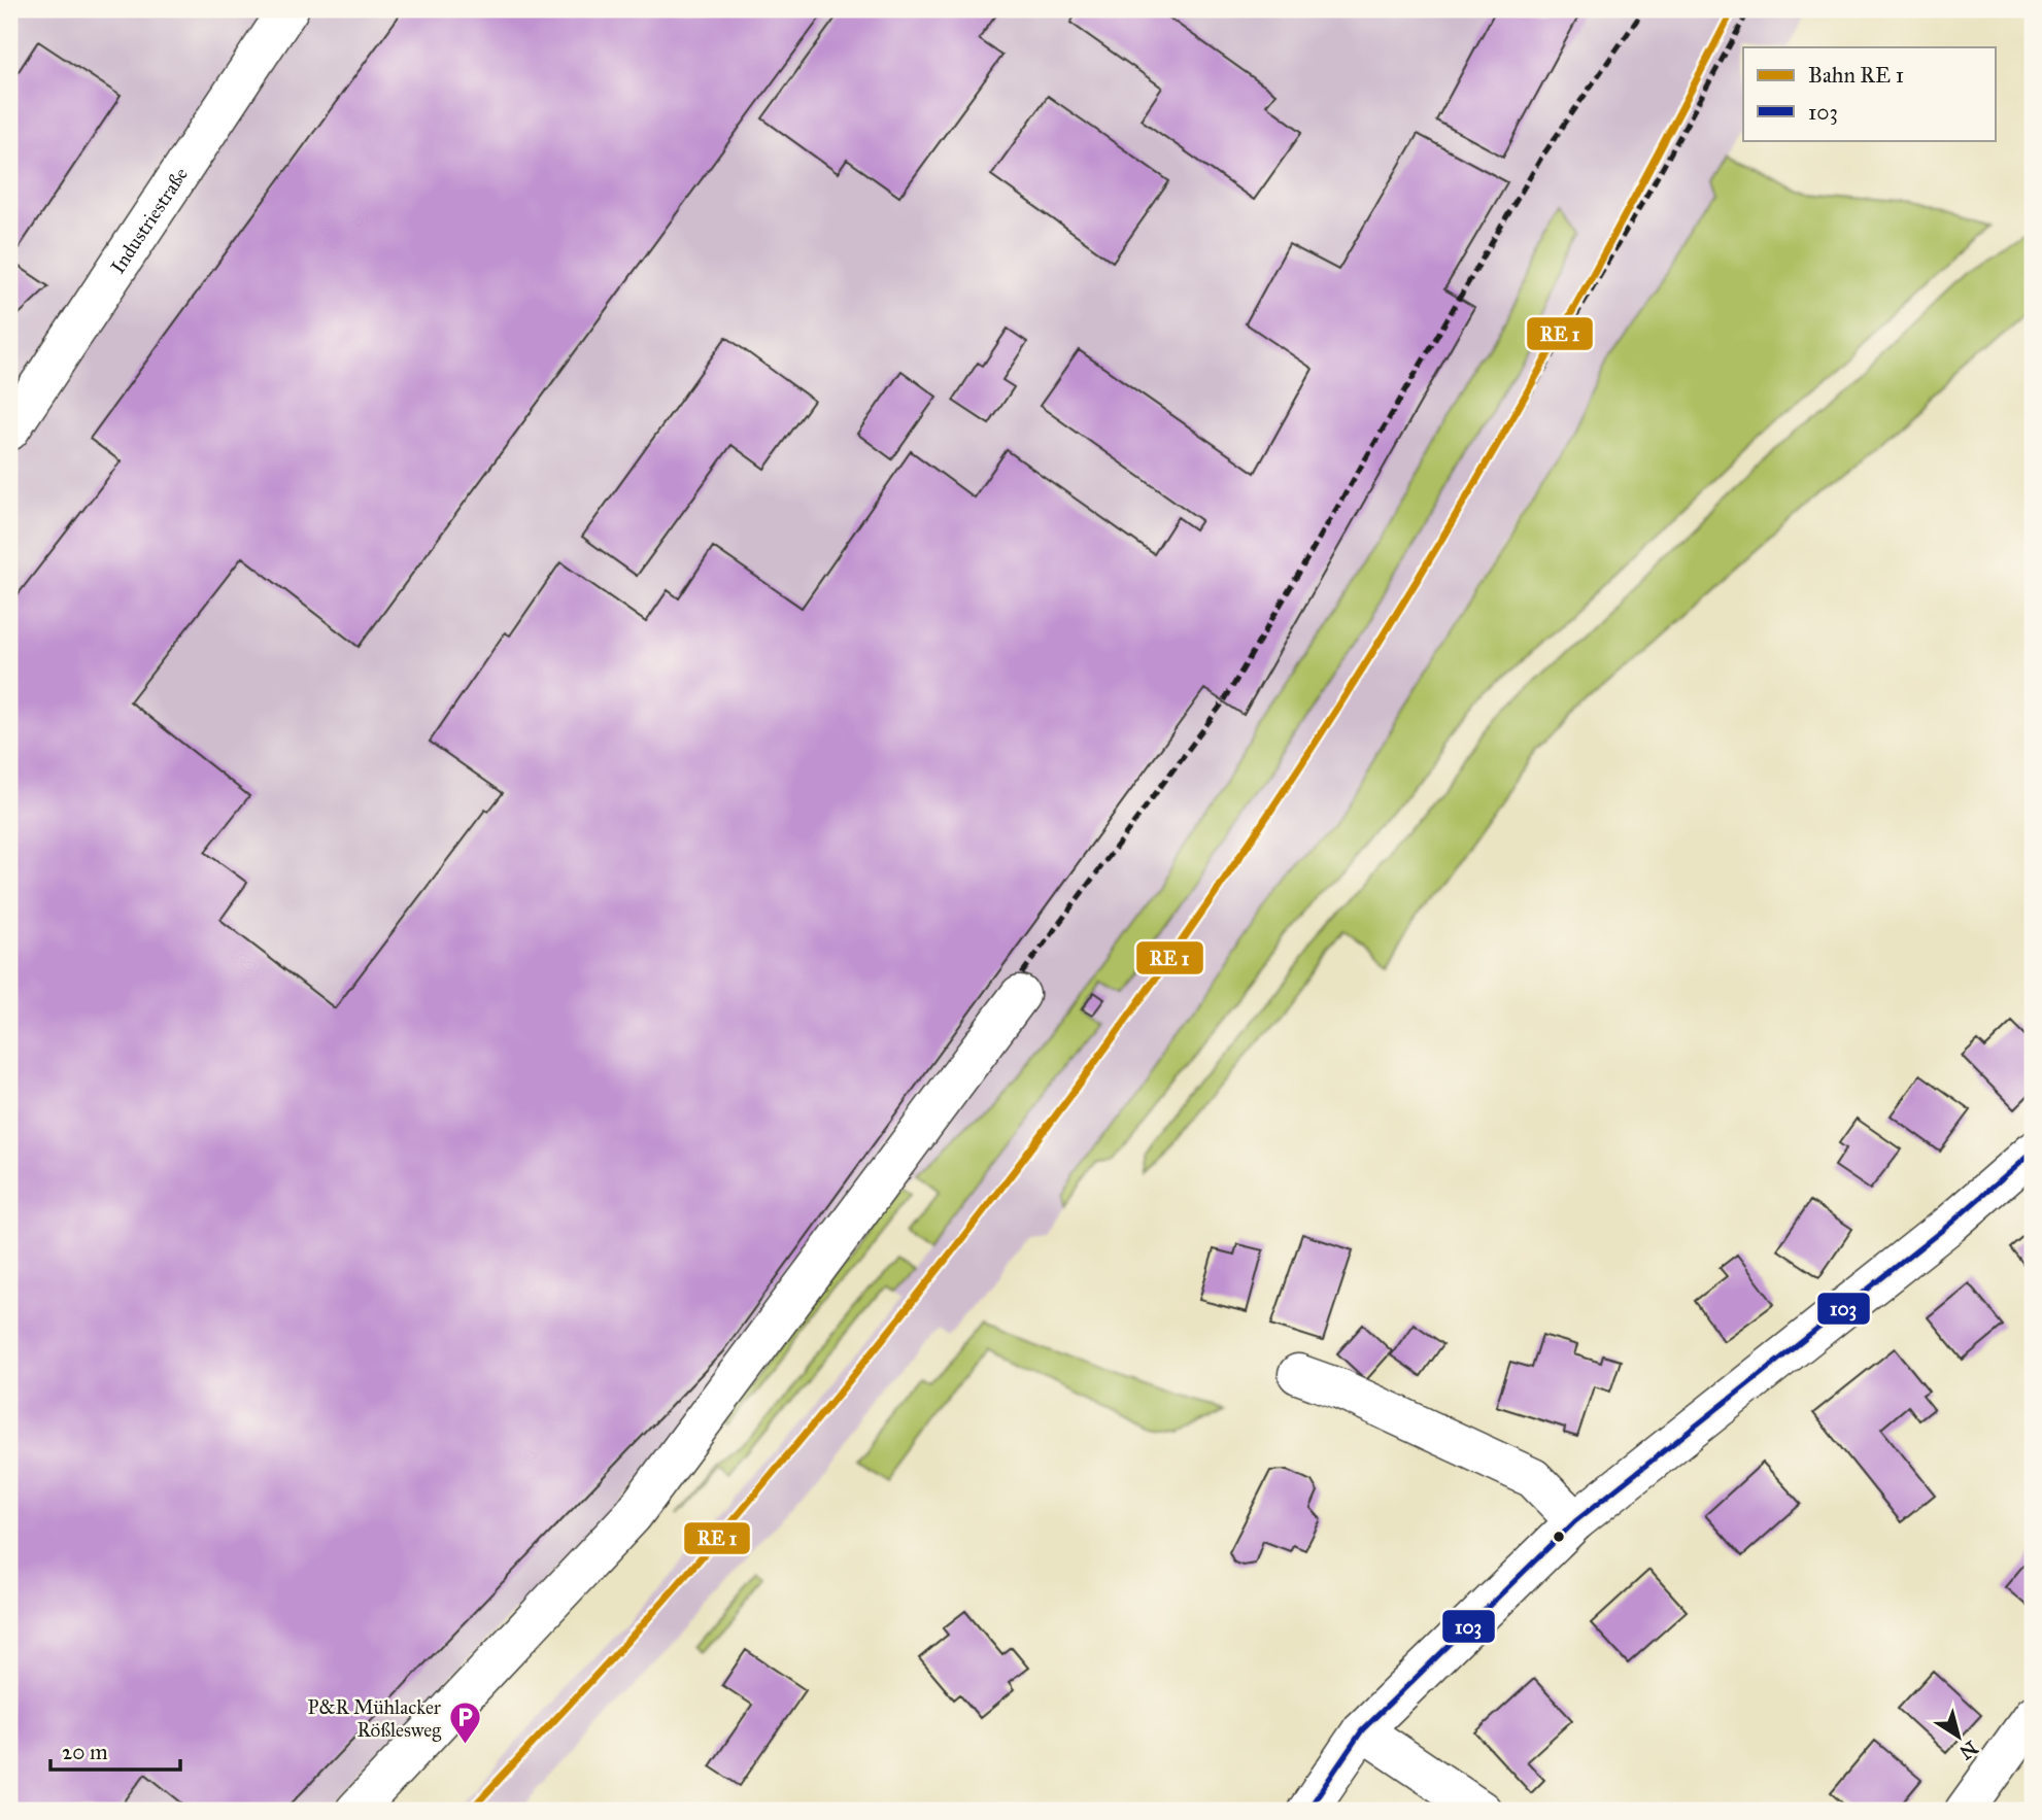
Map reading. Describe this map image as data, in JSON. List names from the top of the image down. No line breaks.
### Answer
{"streets":{"street":["Industriestraße"]},"places":{"parking":["P&R Mühlacker Rößlesweg"]},"lines":["transit line 103"],"legend":["Bahn RE 1","103"],"scale_bar":"20 m","north":"bottom right"}
